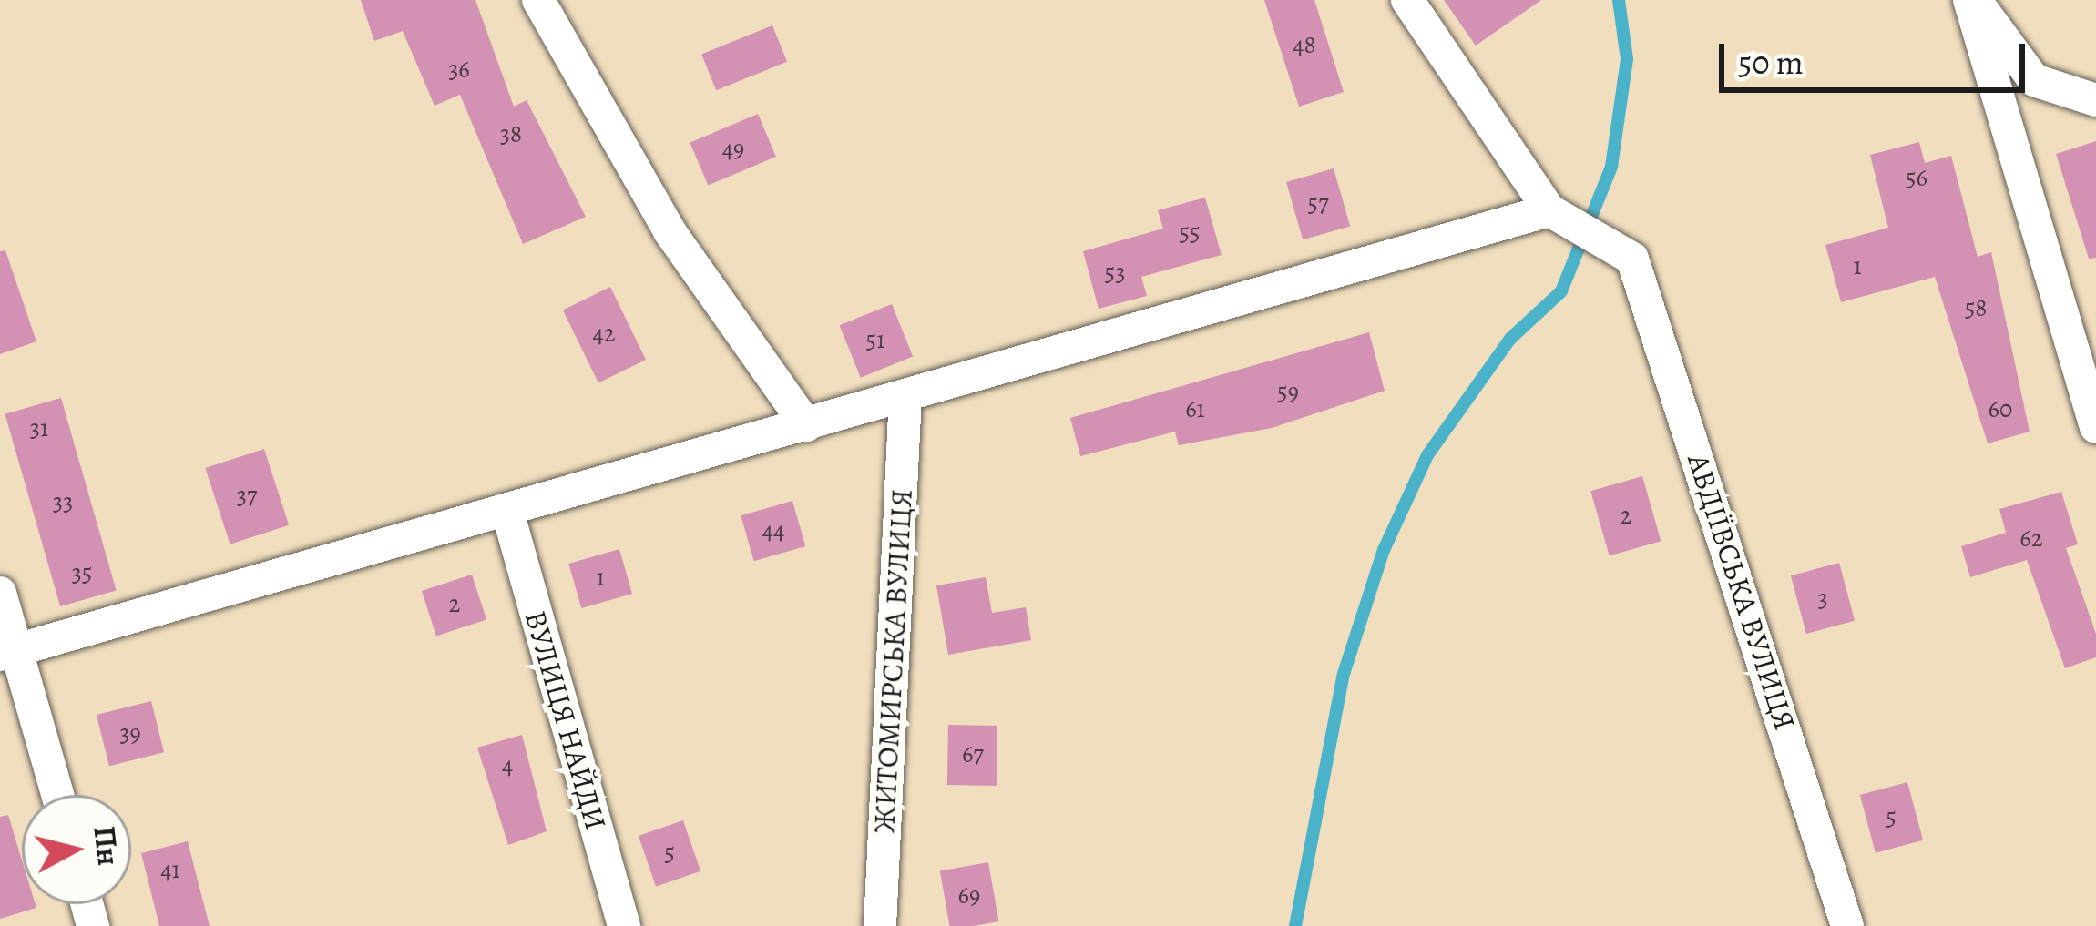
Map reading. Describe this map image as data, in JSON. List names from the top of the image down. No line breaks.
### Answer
{"streets":{"street":["АВДІЇВСЬКА ВУЛИЦЯ","ЖИТОМИРСЬКА ВУЛИЦЯ","ВУЛИЦЯ НАЙДИ"]},"house_numbers":["48","36","38","49","56","57","55","1","53","58","42","51","59","61","60","31","37","33","2","44","62","35","1","3","2","39","67","4","5","5","41","69"],"scale_bar":"50 m","north":"right"}
